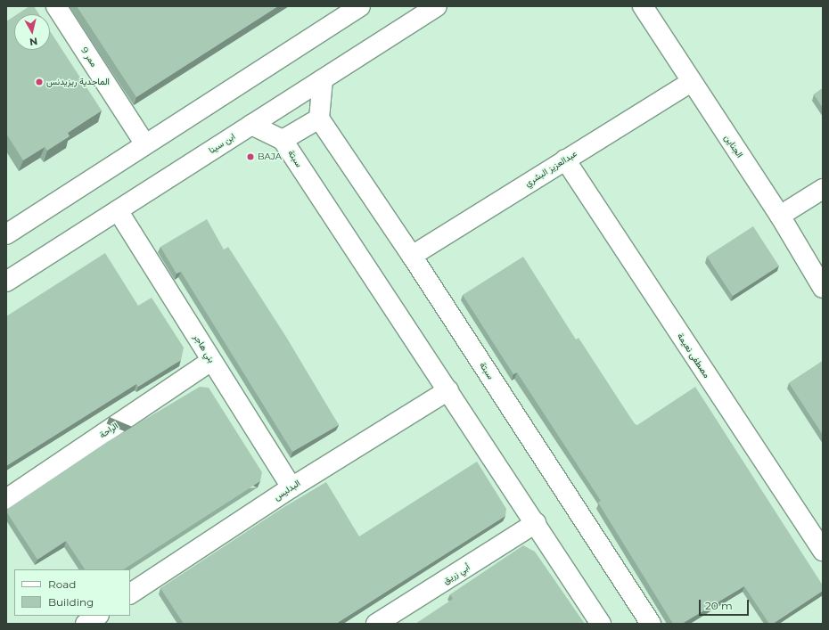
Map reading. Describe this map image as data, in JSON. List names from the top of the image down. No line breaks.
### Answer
{"streets":{"street":["ممر 9","ابن سينا","الجناين","سبتة","عبدالعزيز البشري","بني هاجر","مصطفى نعيمة","الراحة","البدليس","أبي زريق"]},"crossings":[["ابن سينا","سبتة"],["ابن سينا","بني هاجر"],["الجناين","عبدالعزيز البشري"],["سبتة","عبدالعزيز البشري"],["سبتة","البدليس"],["سبتة","أبي زريق"],["عبدالعزيز البشري","مصطفى نعيمة"],["بني هاجر","الراحة"],["بني هاجر","البدليس"]],"places":["الماجدية ريزيدنس","BAJA"],"legend":["Road","Building"],"scale_bar":"20 m","north":"bottom"}
